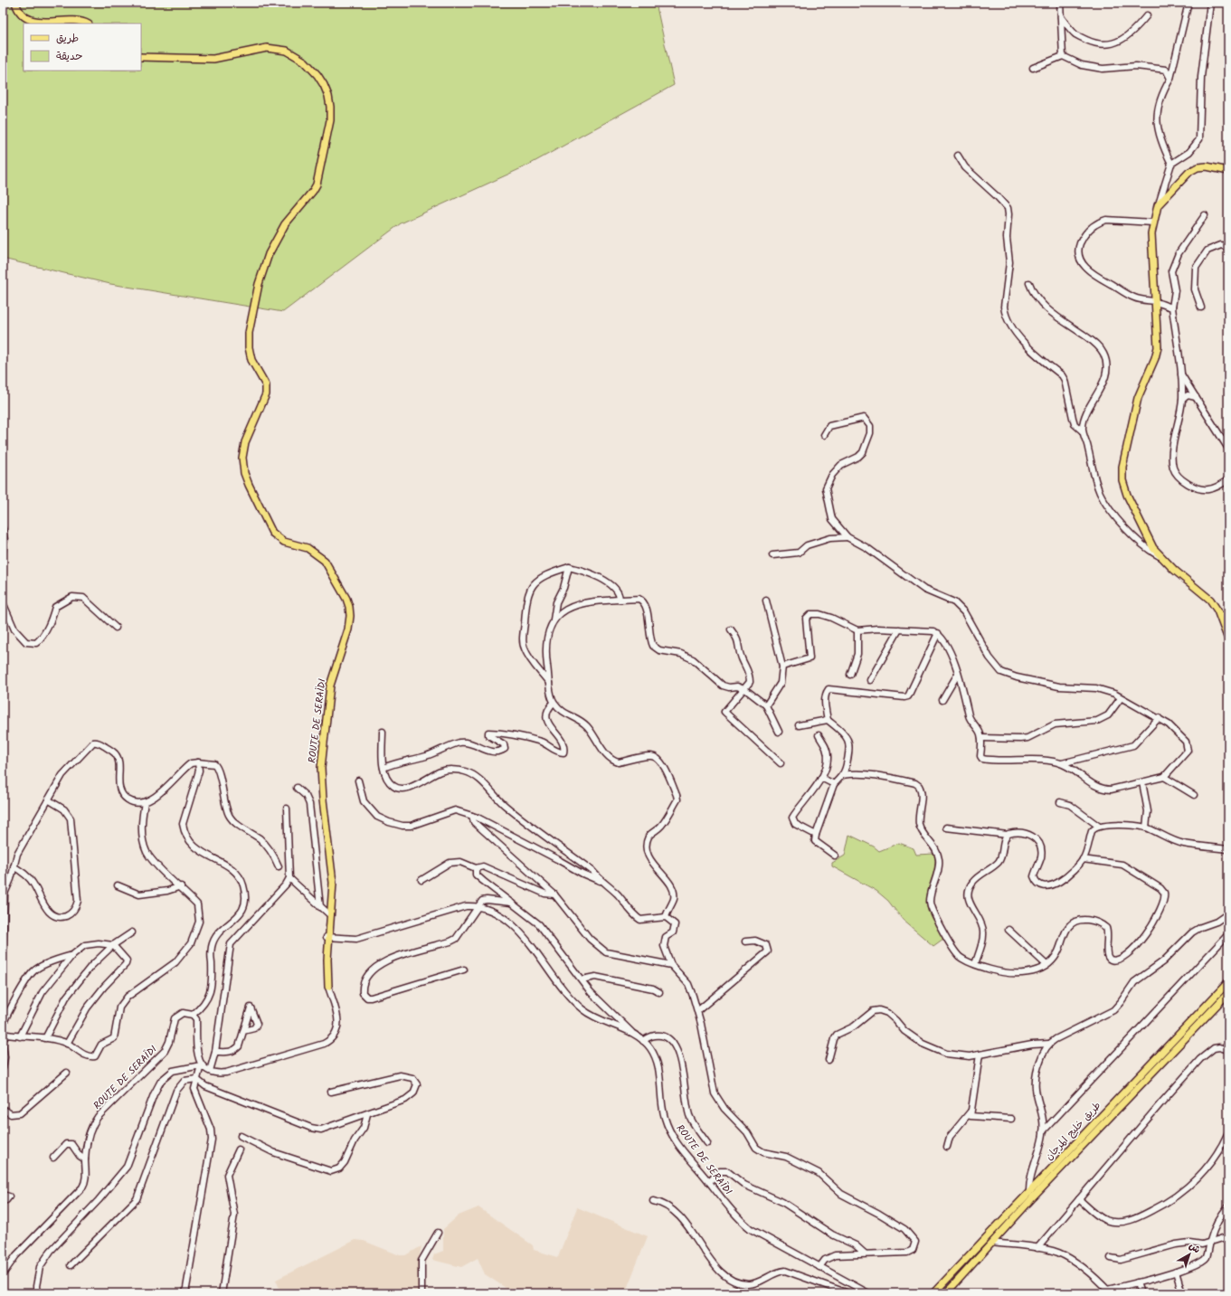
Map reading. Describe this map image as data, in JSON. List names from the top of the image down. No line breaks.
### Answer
{"streets":{"main road":["ROUTE DE SERAÏDI","طريق خليج المرجان"]},"legend":["طريق","حديقة"],"north":"top right"}
